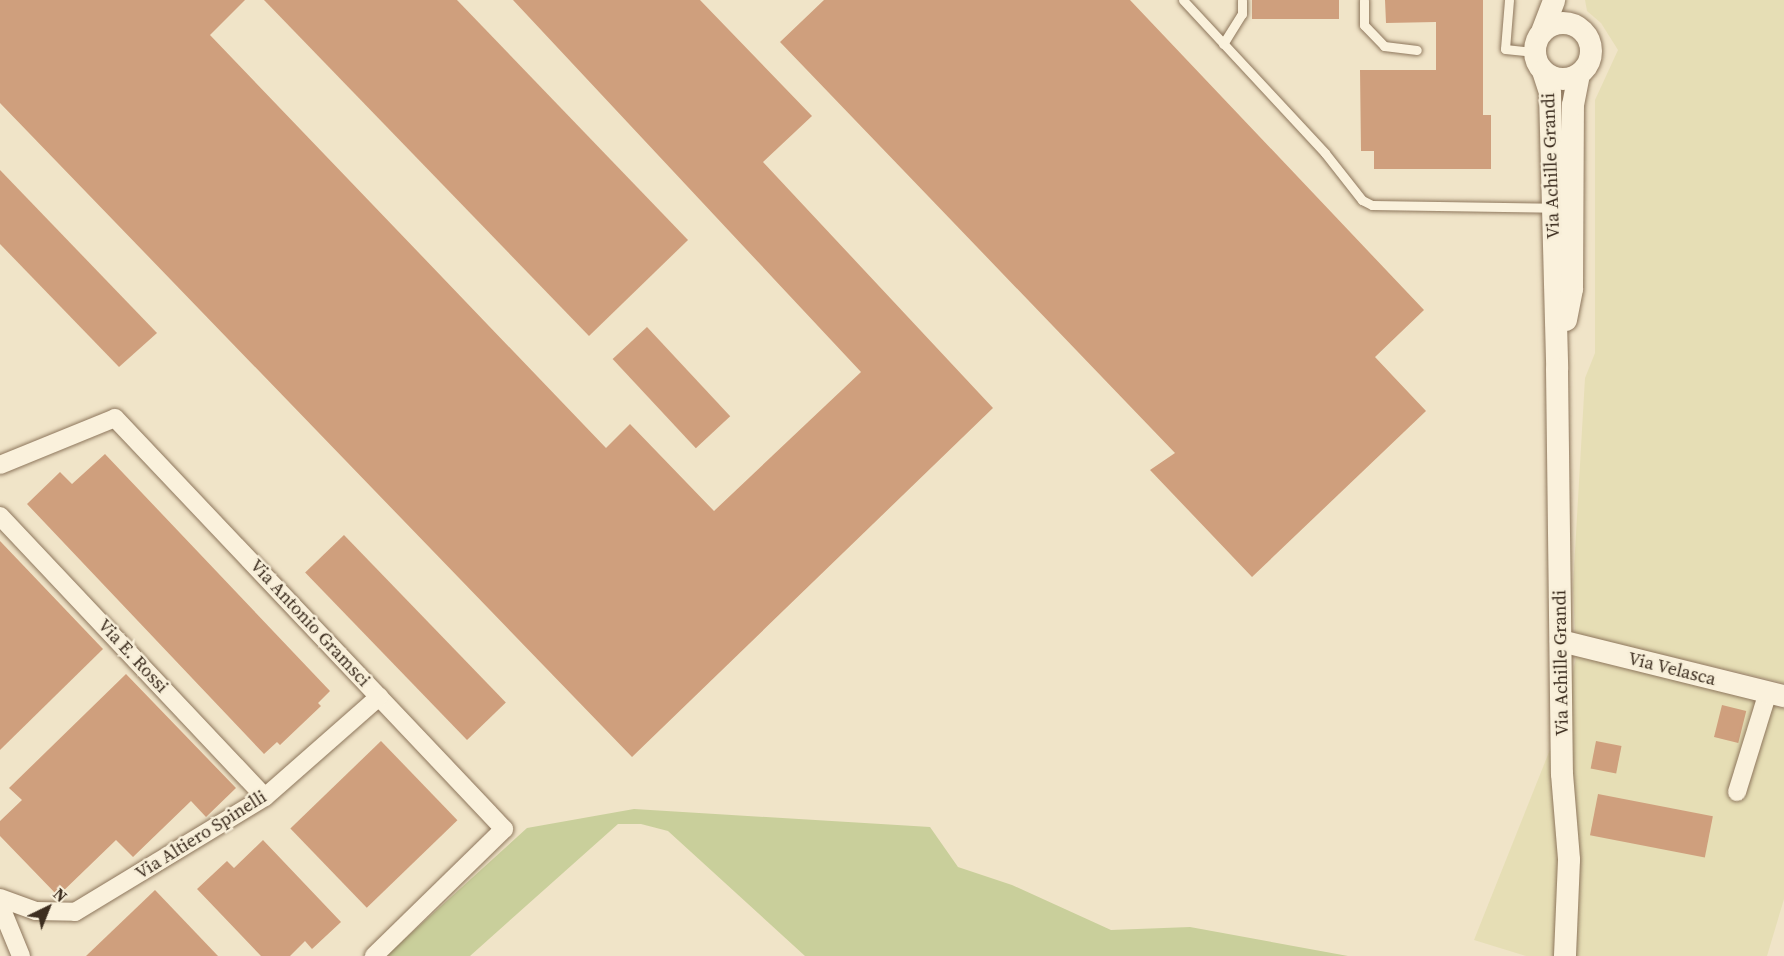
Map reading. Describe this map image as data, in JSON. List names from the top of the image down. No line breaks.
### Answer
{"streets":{"street":["Via Achille Grandi","Via Antonio Gramsci","Via E. Rossi","Via Velasca","Via Altiero Spinelli"]},"crossings":[["Via Achille Grandi","Via Velasca"],["Via Antonio Gramsci","Via Altiero Spinelli"],["Via E. Rossi","Via Altiero Spinelli"]],"north":"top right"}
